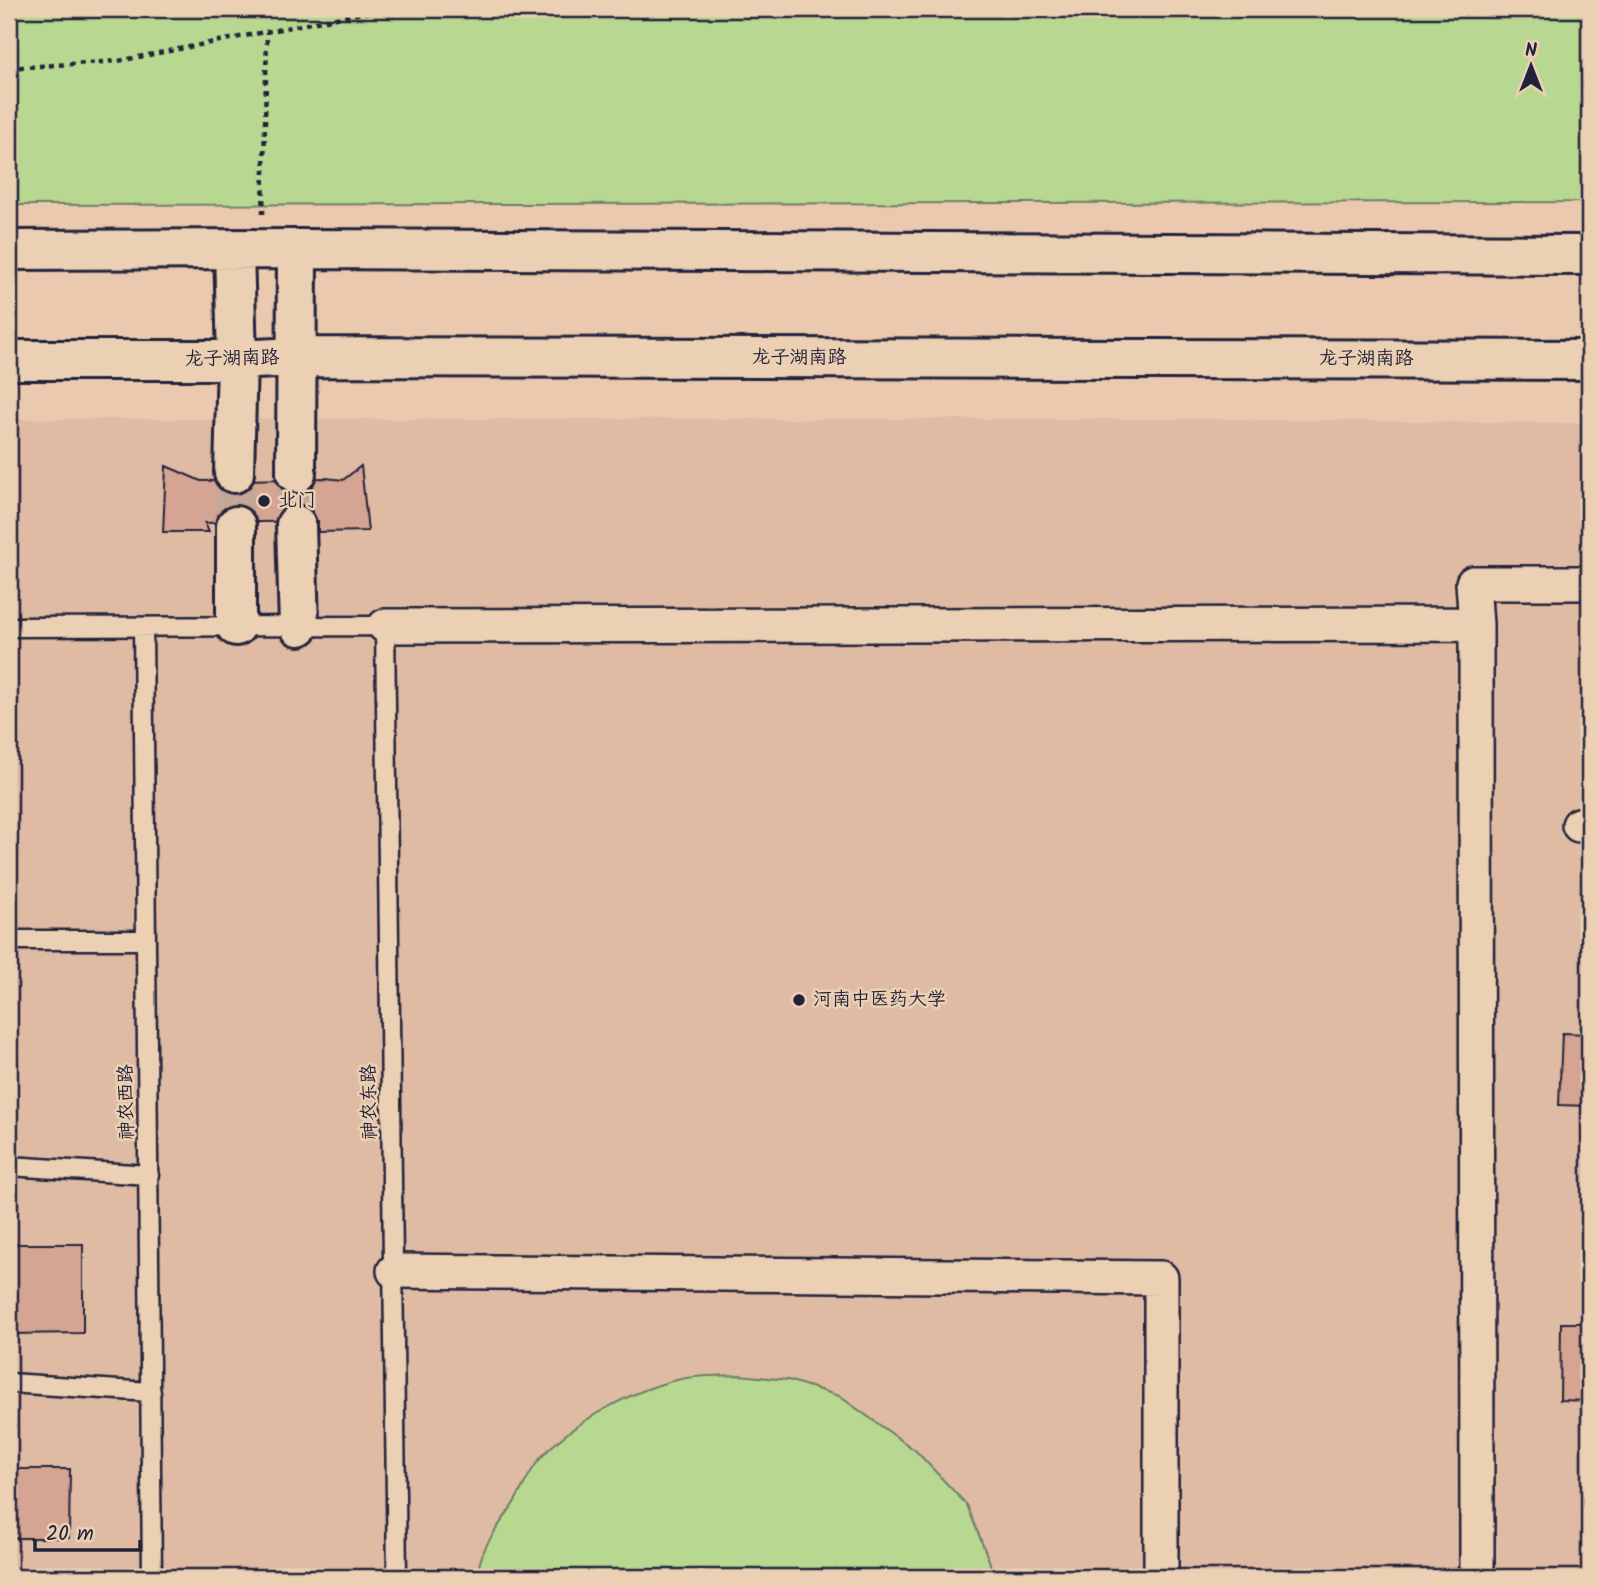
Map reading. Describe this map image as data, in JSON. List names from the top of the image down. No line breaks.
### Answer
{"streets":{"street":["龙子湖南路"],"lane":["神农西路","神农东路"]},"places":["北门","河南中医药大学"],"scale_bar":"20 m","north":"top"}
